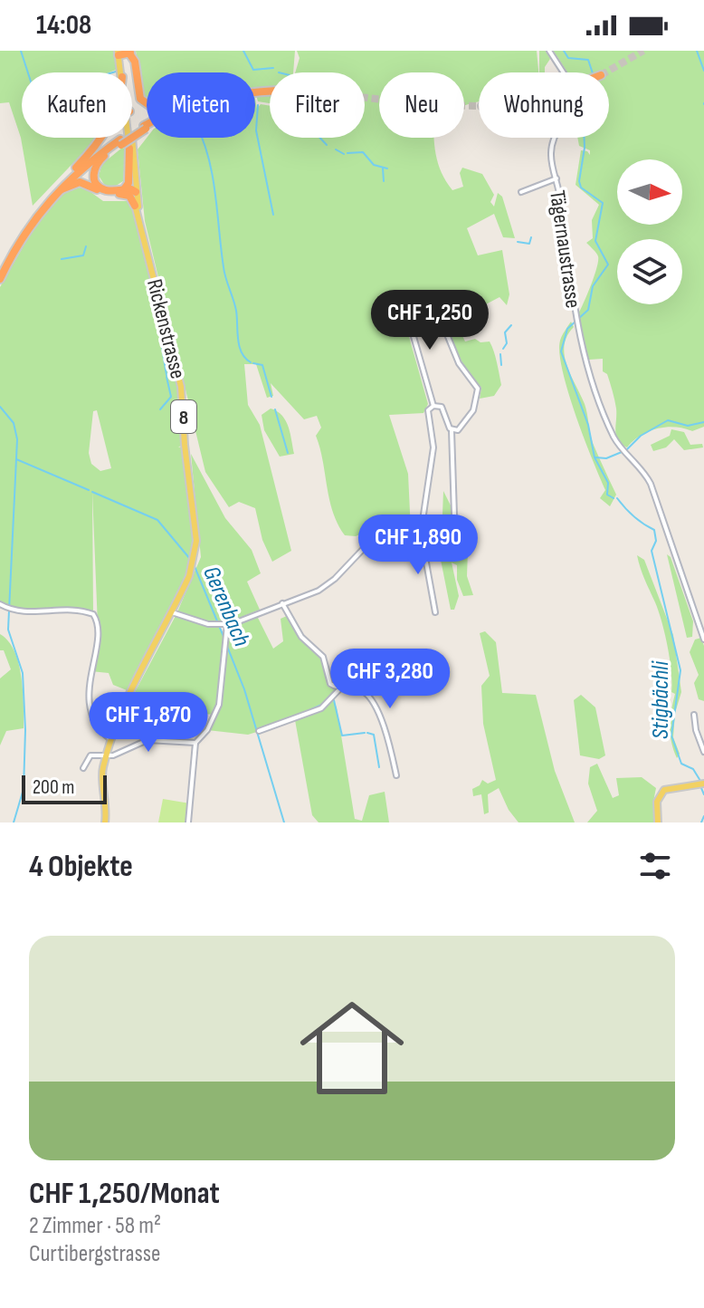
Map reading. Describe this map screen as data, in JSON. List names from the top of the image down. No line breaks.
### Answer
{"streets":{"main road":["Rickenstrasse","8"],"street":["Tägernaustrasse"]},"water":["Gerenbach","Stigbächli"],"scale_bar":"200 m","north":"right","page":{"status":"14:08","chip":["Kaufen","Mieten","Filter","Neu","Wohnung"],"price":["CHF 1,250","CHF 1,890","CHF 3,280","CHF 1,870"],"scale":"200 m","heading":"4 Objekte","list":[{"name":"CHF 1,250/Monat","note":"2 Zimmer · 58 m² · Curtibergstrasse"}]}}
